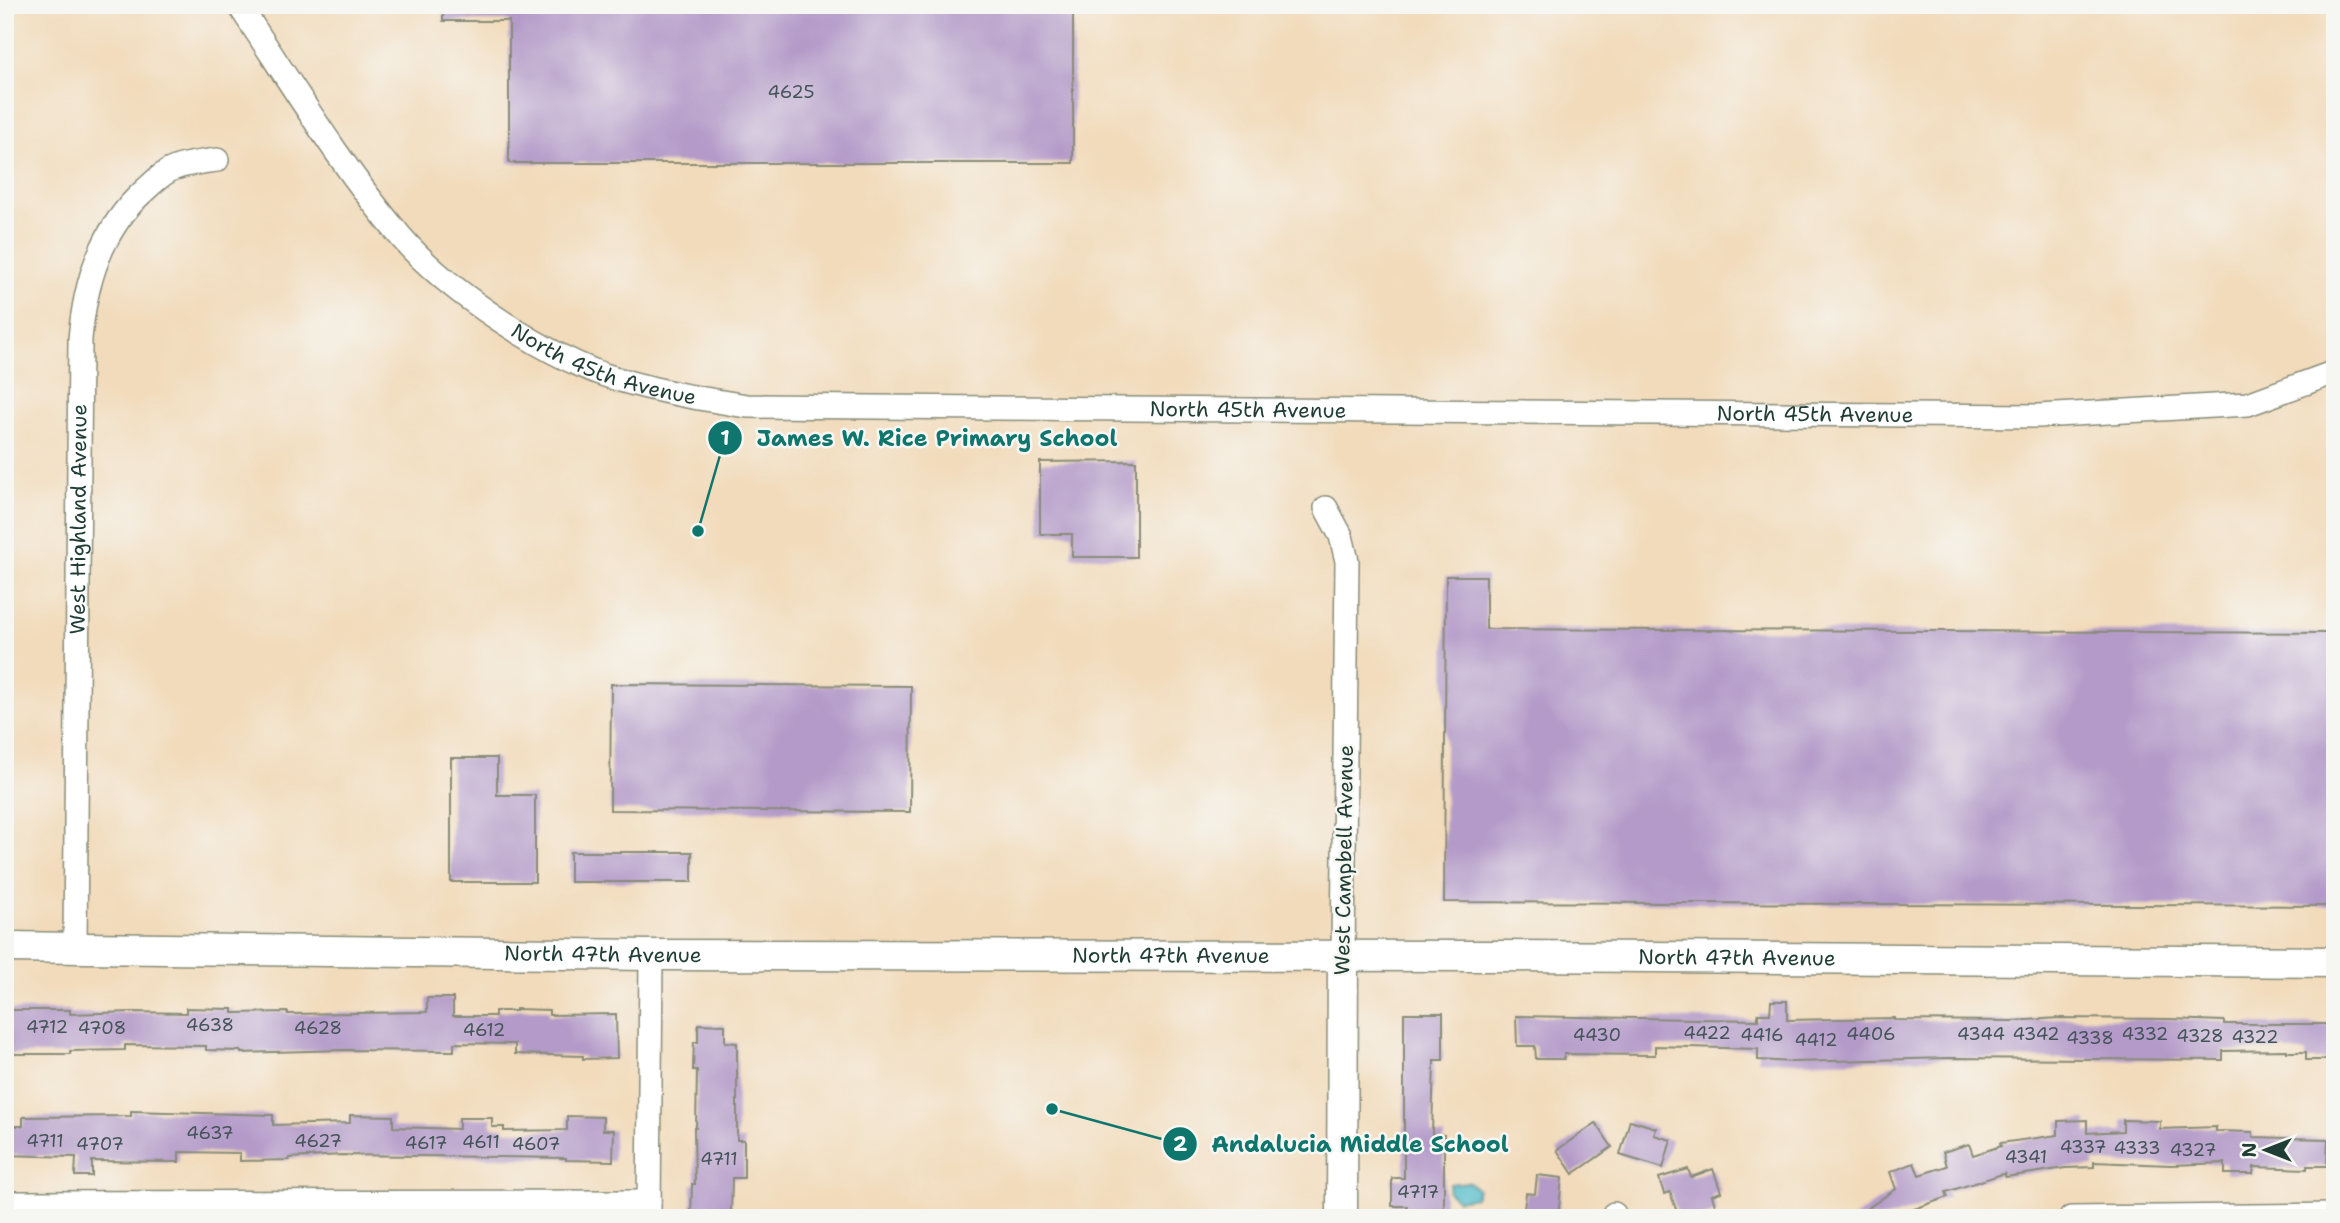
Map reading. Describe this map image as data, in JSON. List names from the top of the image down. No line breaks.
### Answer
{"streets":{"street":["North 45th Avenue","West Highland Avenue","West Campbell Avenue","North 47th Avenue"]},"crossings":[["West Highland Avenue","North 47th Avenue"],["West Campbell Avenue","North 47th Avenue"]],"places":["James W. Rice Primary School","Andalucia Middle School"],"house_numbers":["4625","4638","4712","4708","4628","4612","4422","4406","4344","4342","4332","4430","4416","4328","4322","4338","4412","4637","4711","4627","4611","4617","4707","4607","4337","4333","4327","4341","4711","4717"],"north":"left"}
